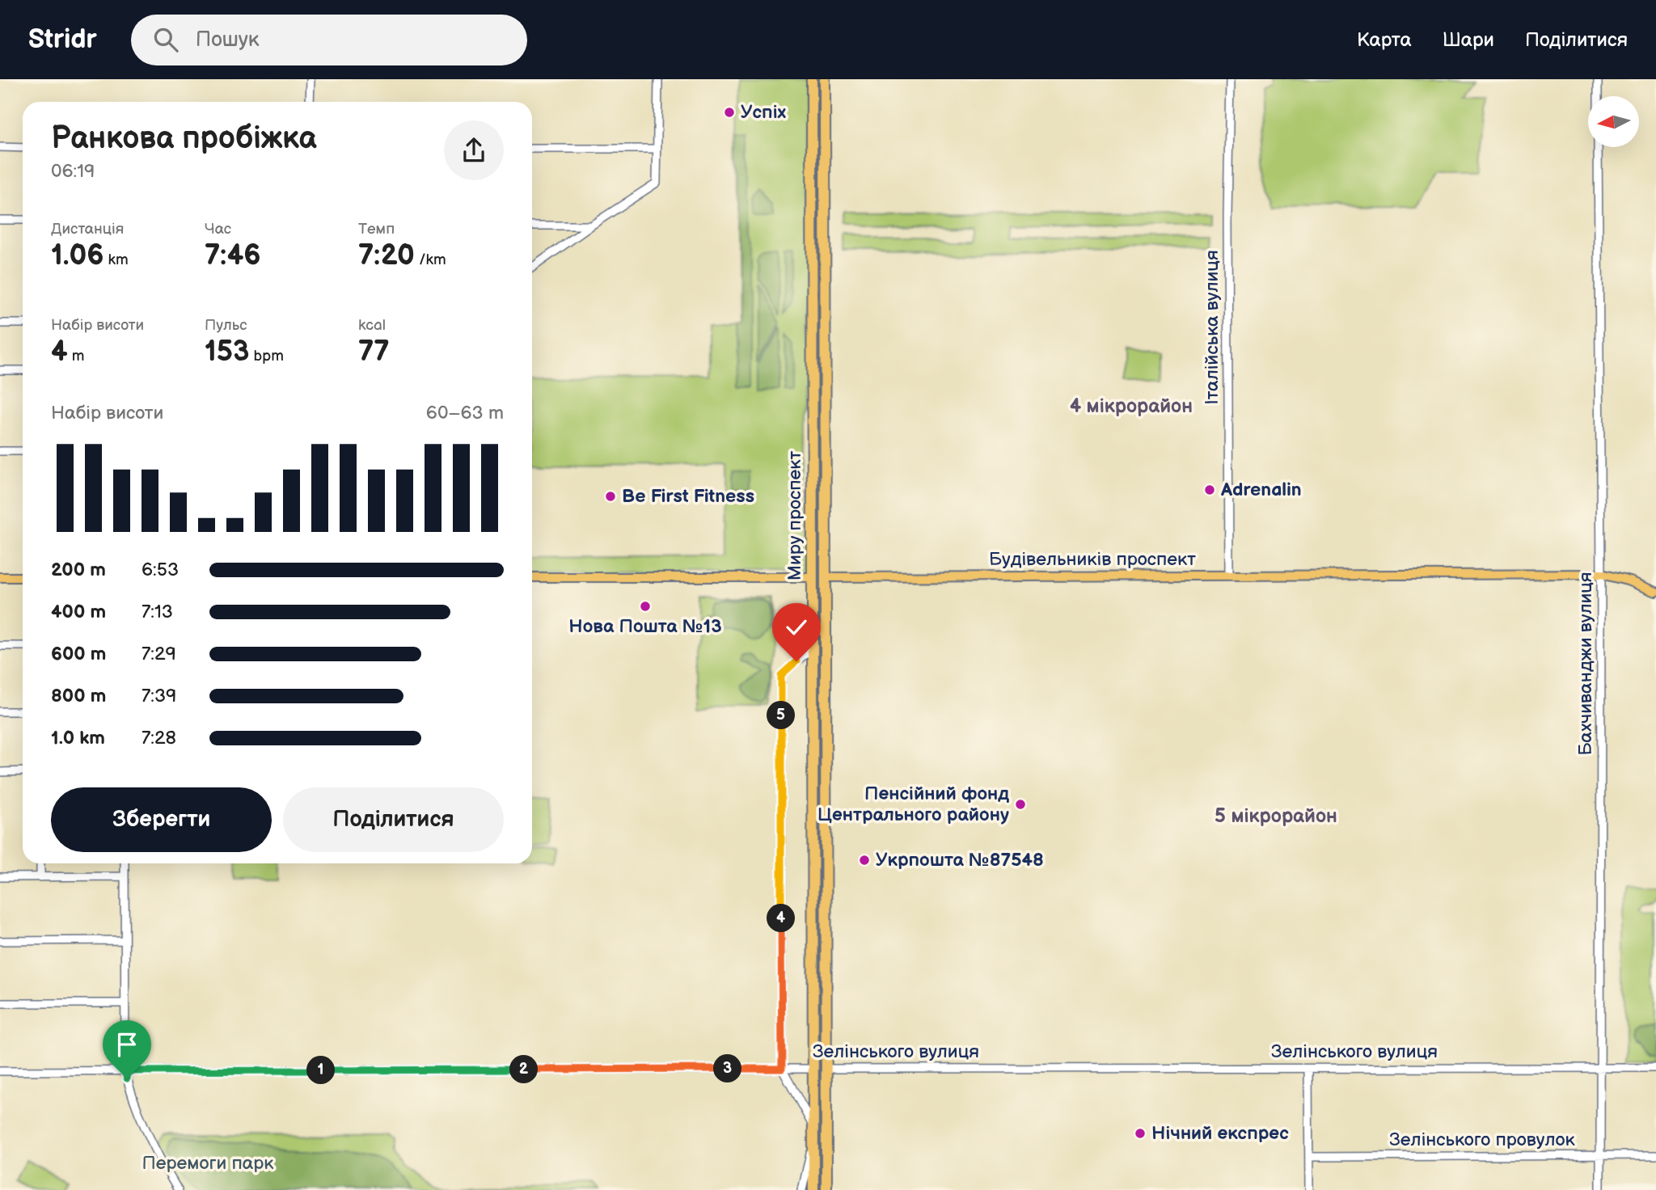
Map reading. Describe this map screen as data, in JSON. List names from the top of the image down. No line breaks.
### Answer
{"streets":{"highway":["Миру проспект","Будівельників проспект","Зелінського вулиця"],"street":["Італійська вулиця","Бахчиванджи вулиця","Зелінського провулок"]},"crossings":[["Італійська вулиця","Будівельників проспект"],["Миру проспект","Будівельників проспект"],["Миру проспект","Зелінського вулиця"],["Будівельників проспект","Бахчиванджи вулиця"],["Бахчиванджи вулиця","Зелінського вулиця"],["Бахчиванджи вулиця","Зелінського провулок"]],"districts":["4 мікрорайон","5 мікрорайон"],"parks":["Перемоги парк"],"places":["Успіх","Adrenalin","Be First Fitness","Нова Пошта №13","Пенсійний фонд Центрального району","Укрпошта №87548","Нічний експрес"],"north":"left","page":{"header":"Stridr","search":"Пошук","nav":["Карта","Шари","Поділитися"],"heading":["Ранкова пробіжка","06:19"],"stats":[["Дистанція","1.06 km"],["Час","7:46"],["Темп","7:20 /km"],["Набір висоти","4 m"],["Пульс","153 bpm"],["kcal","77"]],"chart":["Набір висоти","60–63 m"],"list":[{"name":"200 m","note":"6:53"},{"name":"400 m","note":"7:13"},{"name":"600 m","note":"7:29"},{"name":"800 m","note":"7:39"},{"name":"1.0 km","note":"7:28"}],"pins":["5","4","3","2","1"],"buttons":["Зберегти","Поділитися"]}}
